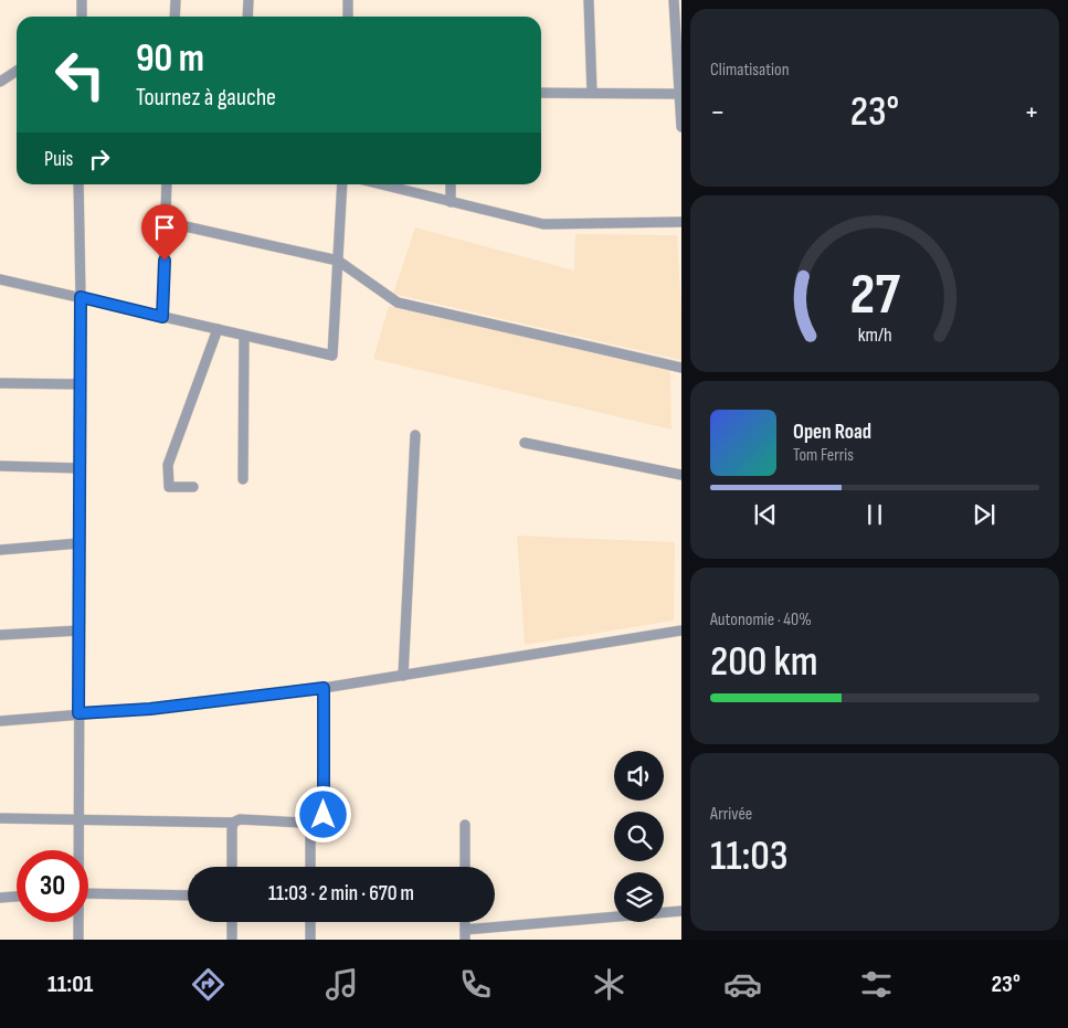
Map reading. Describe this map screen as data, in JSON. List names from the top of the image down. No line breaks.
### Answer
{"page":{"tile":["Climatisation",["Autonomie · 40%","200 km"],["Arrivée","11:03"]],"turn":["90 m","Tournez à gauche"],"heat":["−","23°","+"],"then":"Puis","song":["Open Road","Tom Ferris"],"limit":"30","trip":"11:03 · 2 min · 670 m","tabs":["11:01","23°"],"gauge":["27","km/h"]}}
